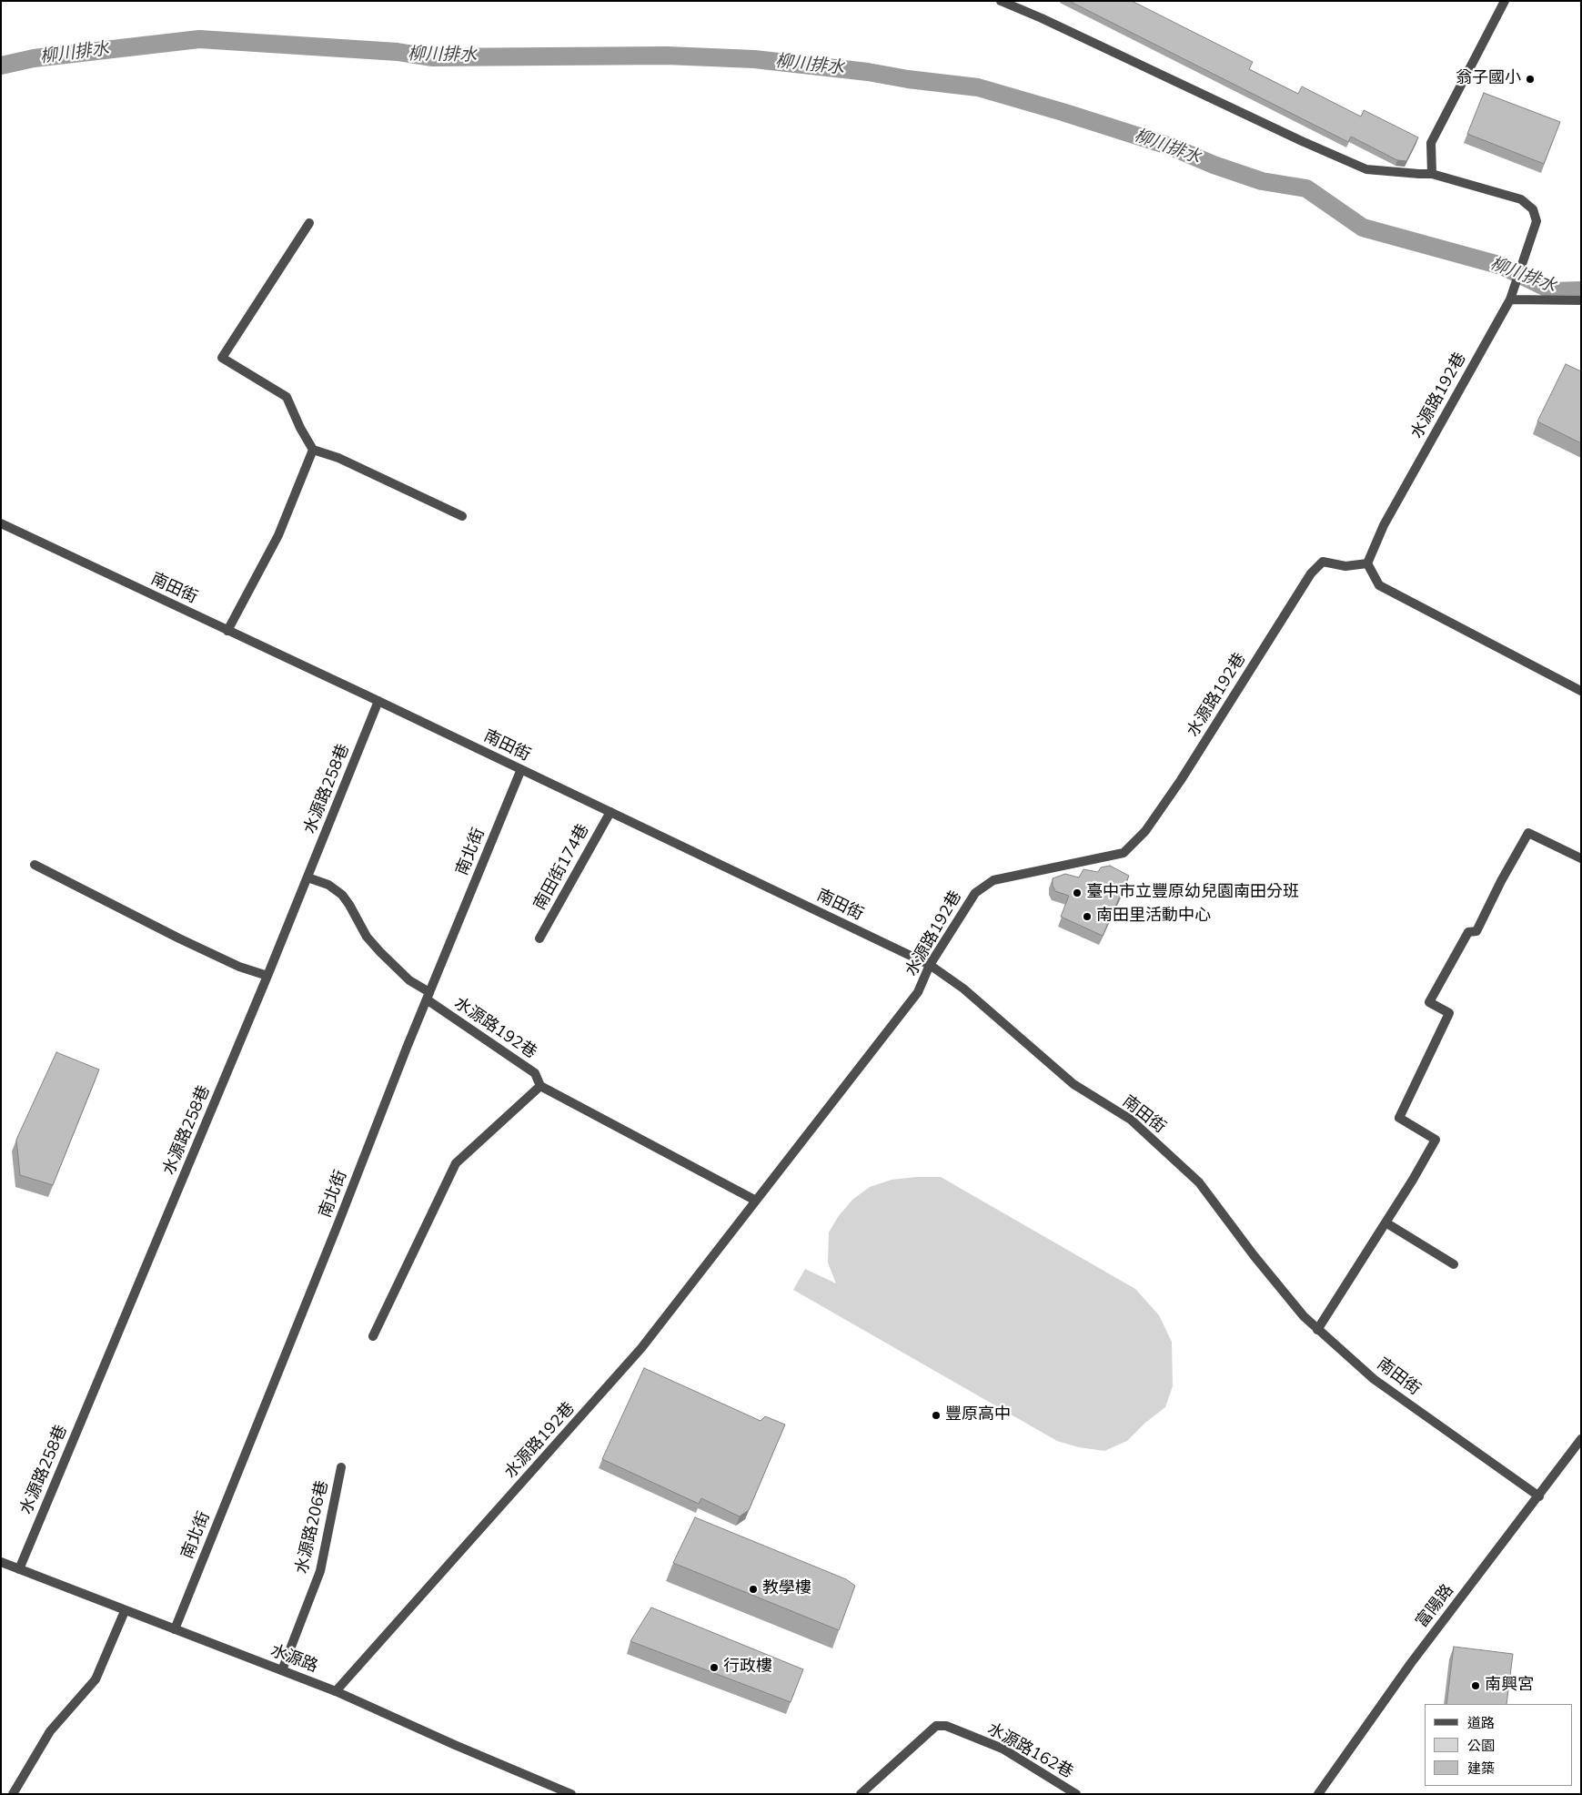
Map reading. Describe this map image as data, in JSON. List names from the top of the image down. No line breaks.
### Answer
{"streets":{"street":["水源路192巷","南田街","水源路258巷","南北街","南田街174巷","水源路206巷","富陽路","水源路","水源路162巷"]},"crossings":[["水源路192巷","南田街"],["水源路192巷","水源路258巷"],["水源路192巷","南北街"],["水源路192巷","水源路"],["南田街","水源路258巷"],["南田街","南北街"],["南田街","南田街174巷"],["南田街","富陽路"],["水源路258巷","水源路"],["南北街","水源路"],["水源路206巷","水源路"]],"water":["柳川排水"],"places":["翁子國小","臺中市立豐原幼兒園南田分班","南田里活動中心","豐原高中","教學樓","行政樓","南興宮"],"legend":["道路","公園","建築"]}
